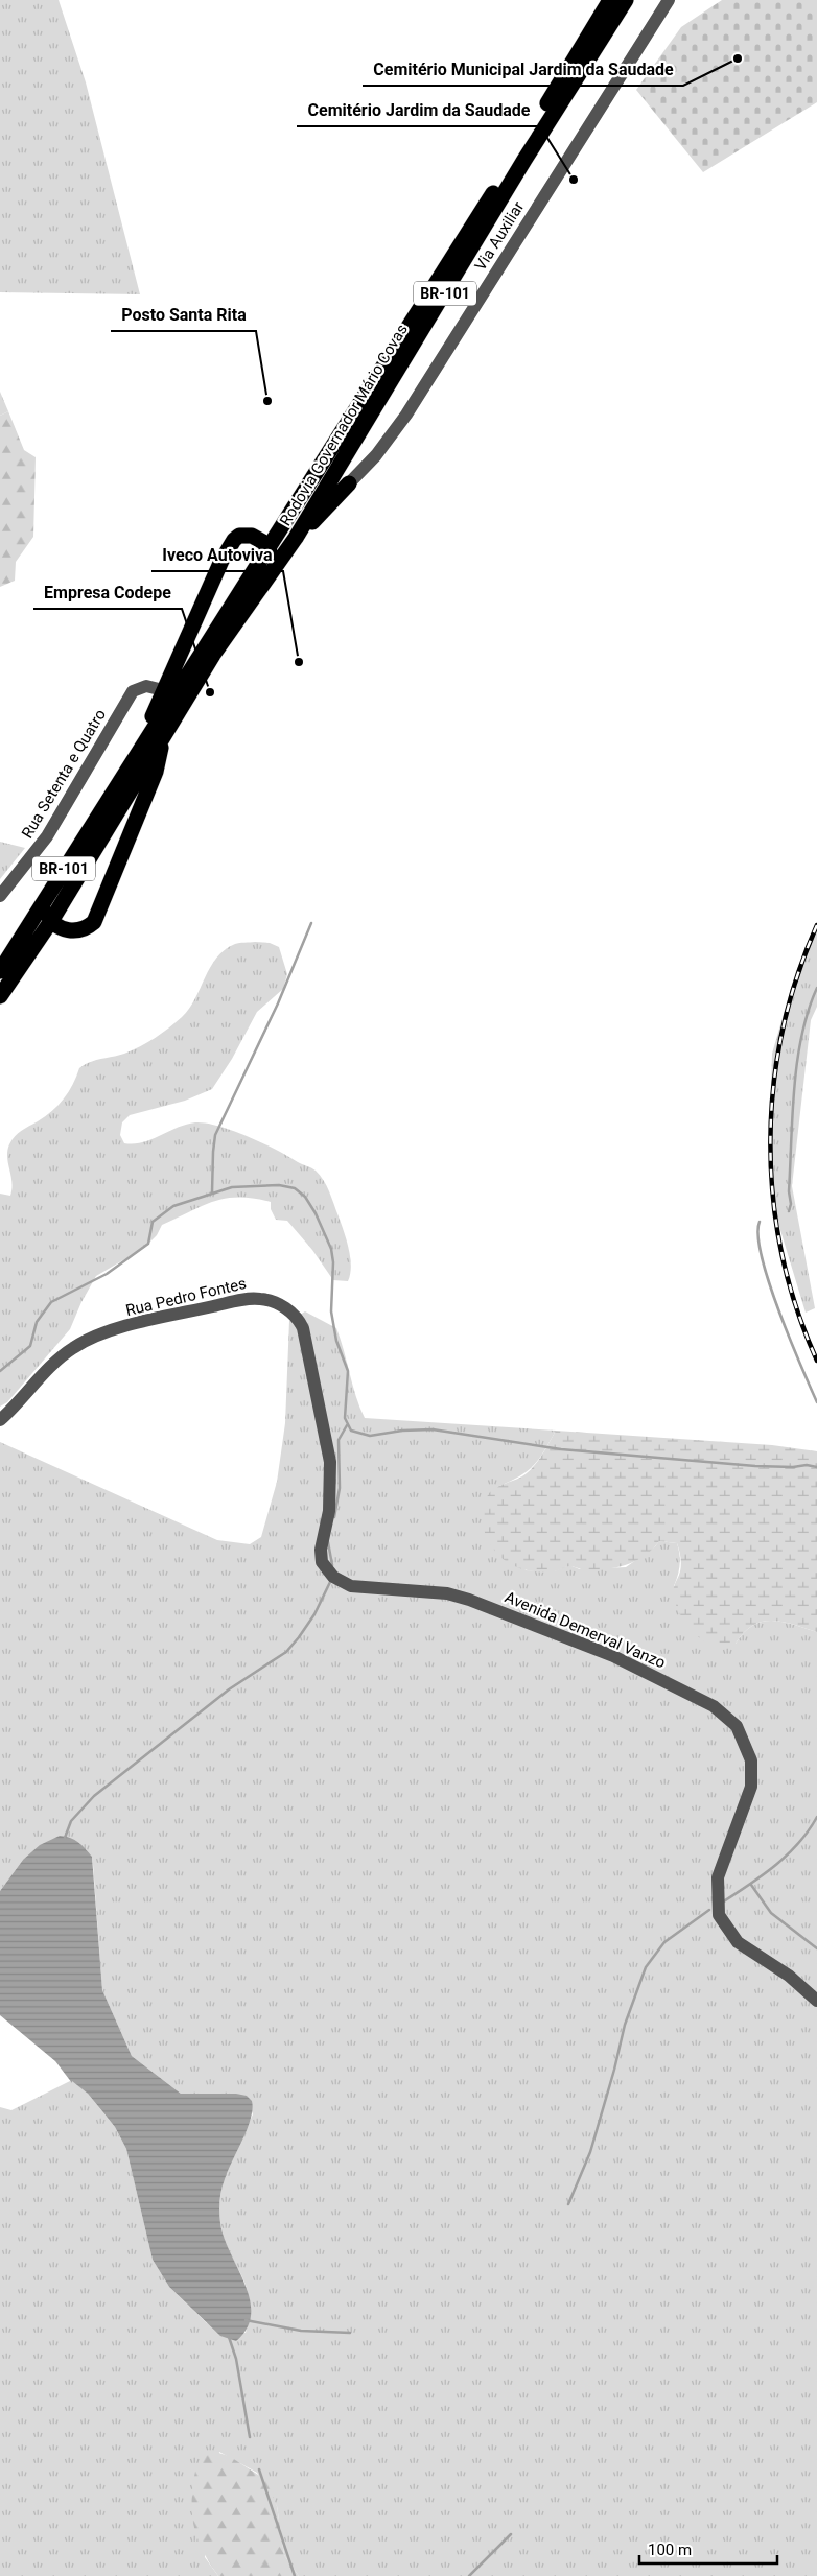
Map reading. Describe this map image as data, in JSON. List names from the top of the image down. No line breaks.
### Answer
{"streets":{"highway":["BR-101","Rodovia Governador Mário Covas"],"street":["Via Auxiliar","Rua Setenta e Quatro","Rua Pedro Fontes","Avenida Demerval Vanzo"]},"crossings":[["Rua Pedro Fontes","Avenida Demerval Vanzo"]],"places":["Cemitério Municipal Jardim da Saudade","Cemitério Jardim da Saudade","Posto Santa Rita","Iveco Autoviva","Empresa Codepe"],"scale_bar":"100 m"}
